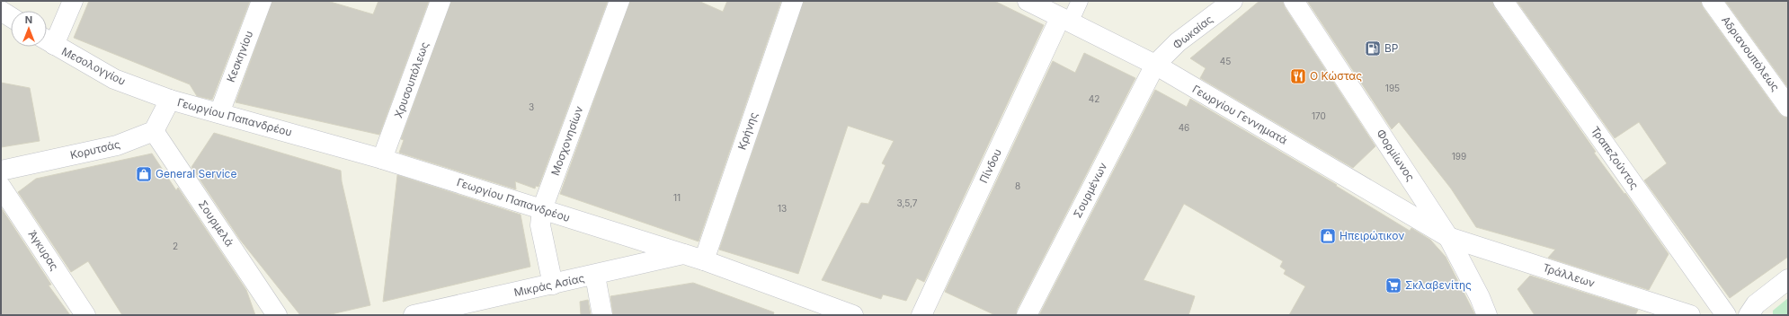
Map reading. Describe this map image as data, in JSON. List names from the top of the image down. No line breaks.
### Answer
{"streets":{"street":["Φωκαίας","Αδριανουπόλεως","Κεσκηνίου","Μεσολογγίου","Χρυσουπόλεως","Γεωργίου Γεννηματά","Γεωργίου Παπανδρέου","Κρήνης","Μοσχονησίων","Κορυτσάς","Φορμίωνος","Τραπεζούντος","Πίνδου","Σουρμένων","Σουρμελά","Άγκυρας","Τράλλεων","Μικράς Ασίας"]},"crossings":[["Φωκαίας","Γεωργίου Γεννηματά"],["Φωκαίας","Σουρμένων"],["Κεσκηνίου","Γεωργίου Παπανδρέου"],["Μεσολογγίου","Γεωργίου Παπανδρέου"],["Χρυσουπόλεως","Γεωργίου Παπανδρέου"],["Γεωργίου Γεννηματά","Φορμίωνος"],["Γεωργίου Γεννηματά","Πίνδου"],["Γεωργίου Γεννηματά","Σουρμένων"],["Γεωργίου Γεννηματά","Τράλλεων"],["Γεωργίου Παπανδρέου","Κρήνης"],["Γεωργίου Παπανδρέου","Μοσχονησίων"],["Γεωργίου Παπανδρέου","Μικράς Ασίας"],["Μοσχονησίων","Μικράς Ασίας"],["Κορυτσάς","Σουρμελά"],["Φορμίωνος","Τράλλεων"]],"places":{"fuel station":["BP"],"restaurant":["Ο Κώστας"],"shop":["General Service","Ηπειρώτικον"],"supermarket":["Σκλαβενίτης"]},"house_numbers":["45","195","42","3","170","46","199","8","11","3,5,7","13","2"],"north":"top"}
